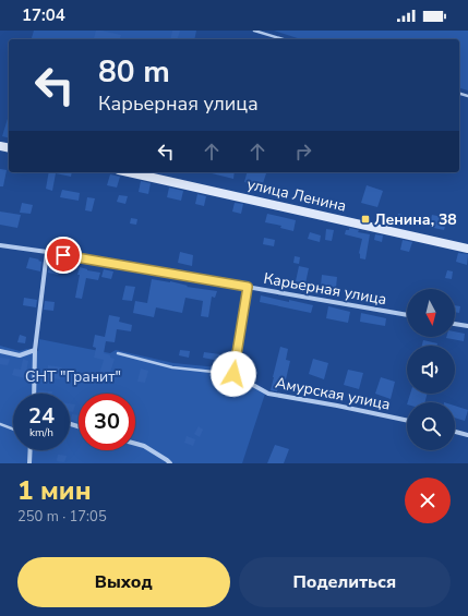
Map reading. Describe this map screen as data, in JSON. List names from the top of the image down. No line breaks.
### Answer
{"streets":{"street":["улица Ленина","Карьерная улица","Амурская улица"]},"parks":["СНТ \"Гранит\""],"places":{"transit":["Ленина, 38"]},"north":"bottom","page":{"status":"17:04","turn":["80 m","Карьерная улица"],"speed":"24 km/h","limit":"30","heading":["1 мин","250 m · 17:05"],"buttons":["Выход","Поделиться"]}}
